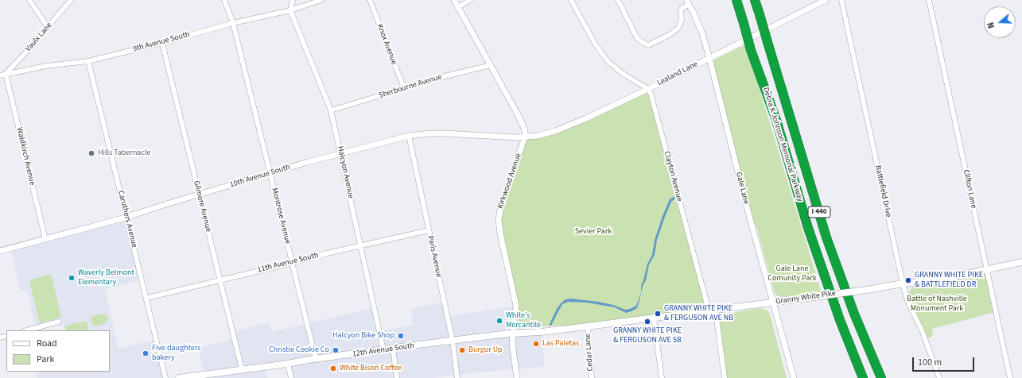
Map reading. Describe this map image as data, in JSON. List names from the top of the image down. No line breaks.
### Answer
{"streets":{"highway":["Debra K Johnson Memorial Parkway","I 440"],"main road":["Granny White Pike","12th Avenue South"],"street":["Vaulx Lane","9th Avenue South","Knox Avenue","Lealand Lane","Sherbourne Avenue","Waldkirch Avenue","Halcyon Avenue","10th Avenue South","Clayton Avenue","Kirkwood Avenue","Gale Lane","Clifton Lane","Battlefield Drive","Gilmore Avenue","Montrose Avenue","Caruthers Avenue","Paris Avenue","11th Avenue South","Cedar Lane"]},"crossings":[["Vaulx Lane","9th Avenue South"],["Vaulx Lane","Waldkirch Avenue"],["9th Avenue South","Waldkirch Avenue"],["9th Avenue South","Halcyon Avenue"],["9th Avenue South","Gilmore Avenue"],["9th Avenue South","Montrose Avenue"],["9th Avenue South","Caruthers Avenue"],["Knox Avenue","Sherbourne Avenue"],["Lealand Lane","10th Avenue South"],["Lealand Lane","Clayton Avenue"],["Lealand Lane","Kirkwood Avenue"],["Lealand Lane","Gale Lane"],["Sherbourne Avenue","Halcyon Avenue"],["Waldkirch Avenue","10th Avenue South"],["Halcyon Avenue","10th Avenue South"],["Halcyon Avenue","11th Avenue South"],["Halcyon Avenue","12th Avenue South"],["10th Avenue South","Kirkwood Avenue"],["10th Avenue South","Gilmore Avenue"],["10th Avenue South","Montrose Avenue"],["10th Avenue South","Caruthers Avenue"],["10th Avenue South","Paris Avenue"],["Clayton Avenue","Granny White Pike"],["Kirkwood Avenue","12th Avenue South"],["Gale Lane","Granny White Pike"],["Clifton Lane","Granny White Pike"],["Battlefield Drive","Granny White Pike"],["Gilmore Avenue","11th Avenue South"],["Gilmore Avenue","12th Avenue South"],["Montrose Avenue","11th Avenue South"],["Montrose Avenue","12th Avenue South"],["Caruthers Avenue","11th Avenue South"],["Paris Avenue","11th Avenue South"],["Paris Avenue","12th Avenue South"],["Granny White Pike","12th Avenue South"],["Granny White Pike","Cedar Lane"],["12th Avenue South","Cedar Lane"]],"parks":["Sevier Park","Gale Lane Comunity Park","Battle of Nashville Monument Park"],"places":["Hills Tabernacle","Waverly Belmont Elementary","GRANNY WHITE PIKE & BATTLEFIELD DR","GRANNY WHITE PIKE & FERGUSON AVE NB","White's Mercantile","GRANNY WHITE PIKE & FERGUSON AVE SB","Halcyon Bike Shop","Las Paletas","Christie Cookie Co","Burgur Up","Five daughters bakery","White Bison Coffee"],"legend":["Road","Park"],"scale_bar":"100 m","north":"left"}
